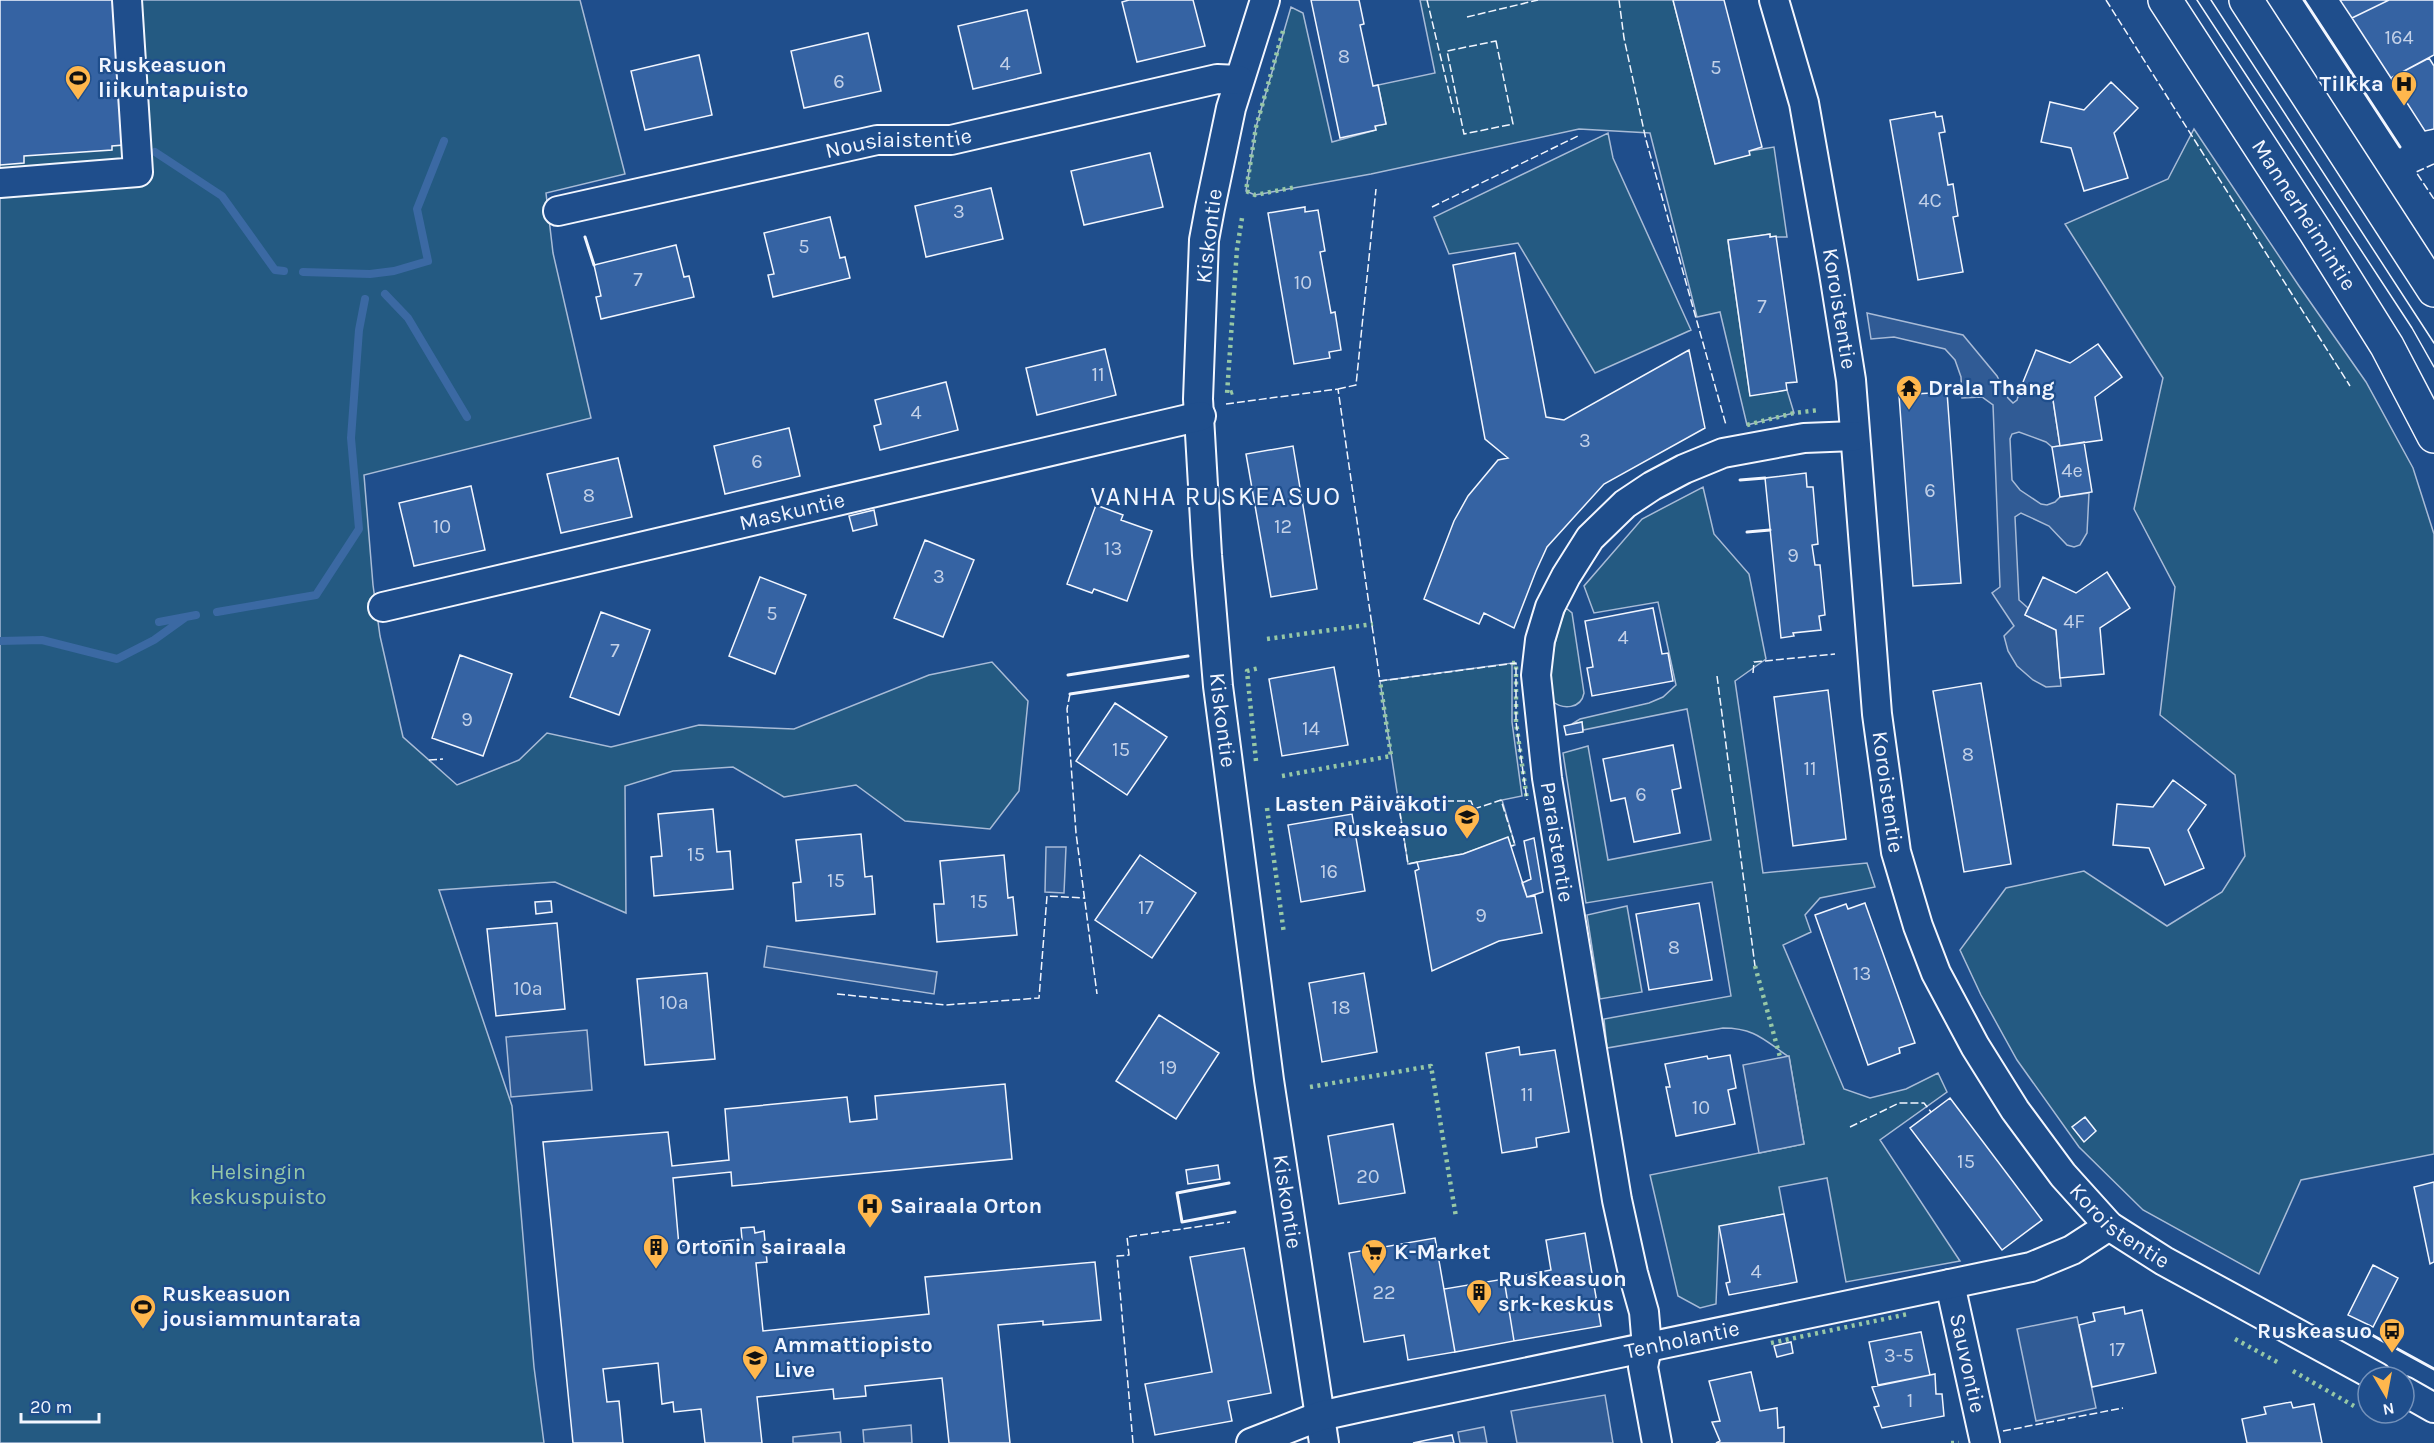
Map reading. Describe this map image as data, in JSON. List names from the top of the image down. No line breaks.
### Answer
{"streets":{"main road":["Mannerheimintie"],"street":["Nousiaistentie","Kiskontie","Koroistentie","Maskuntie","Paraistentie","Tenholantie","Sauvontie"]},"crossings":[["Nousiaistentie","Kiskontie"],["Kiskontie","Maskuntie"],["Kiskontie","Tenholantie"],["Koroistentie","Paraistentie"],["Koroistentie","Tenholantie"],["Paraistentie","Tenholantie"],["Tenholantie","Sauvontie"]],"districts":["VANHA RUSKEASUO"],"parks":["Helsingin keskuspuisto"],"places":{"sports":["Ruskeasuon liikuntapuisto","Ruskeasuon jousiammuntarata"],"hospital":["Tilkka","Sairaala Orton"],"temple":["Drala Thang"],"school or university":["Lasten Päiväkoti Ruskeasuo","Ammattiopisto Live"],"building":["Ortonin sairaala","Ruskeasuon srk-keskus"],"supermarket":["K-Market"],"bus stop":["Ruskeasuo"]},"house_numbers":["164","8","4","5","6","4C","3","5","7","10","7","11","4","3","6","4e","6","8","10","12","13","9","3","5","4F","4","7","9","14","15","8","11","6","15","16","15","15","17","9","8","13","10a","10a","18","19","11","10","15","20","4","22","17","3-5","1"],"scale_bar":"20 m","north":"bottom"}
